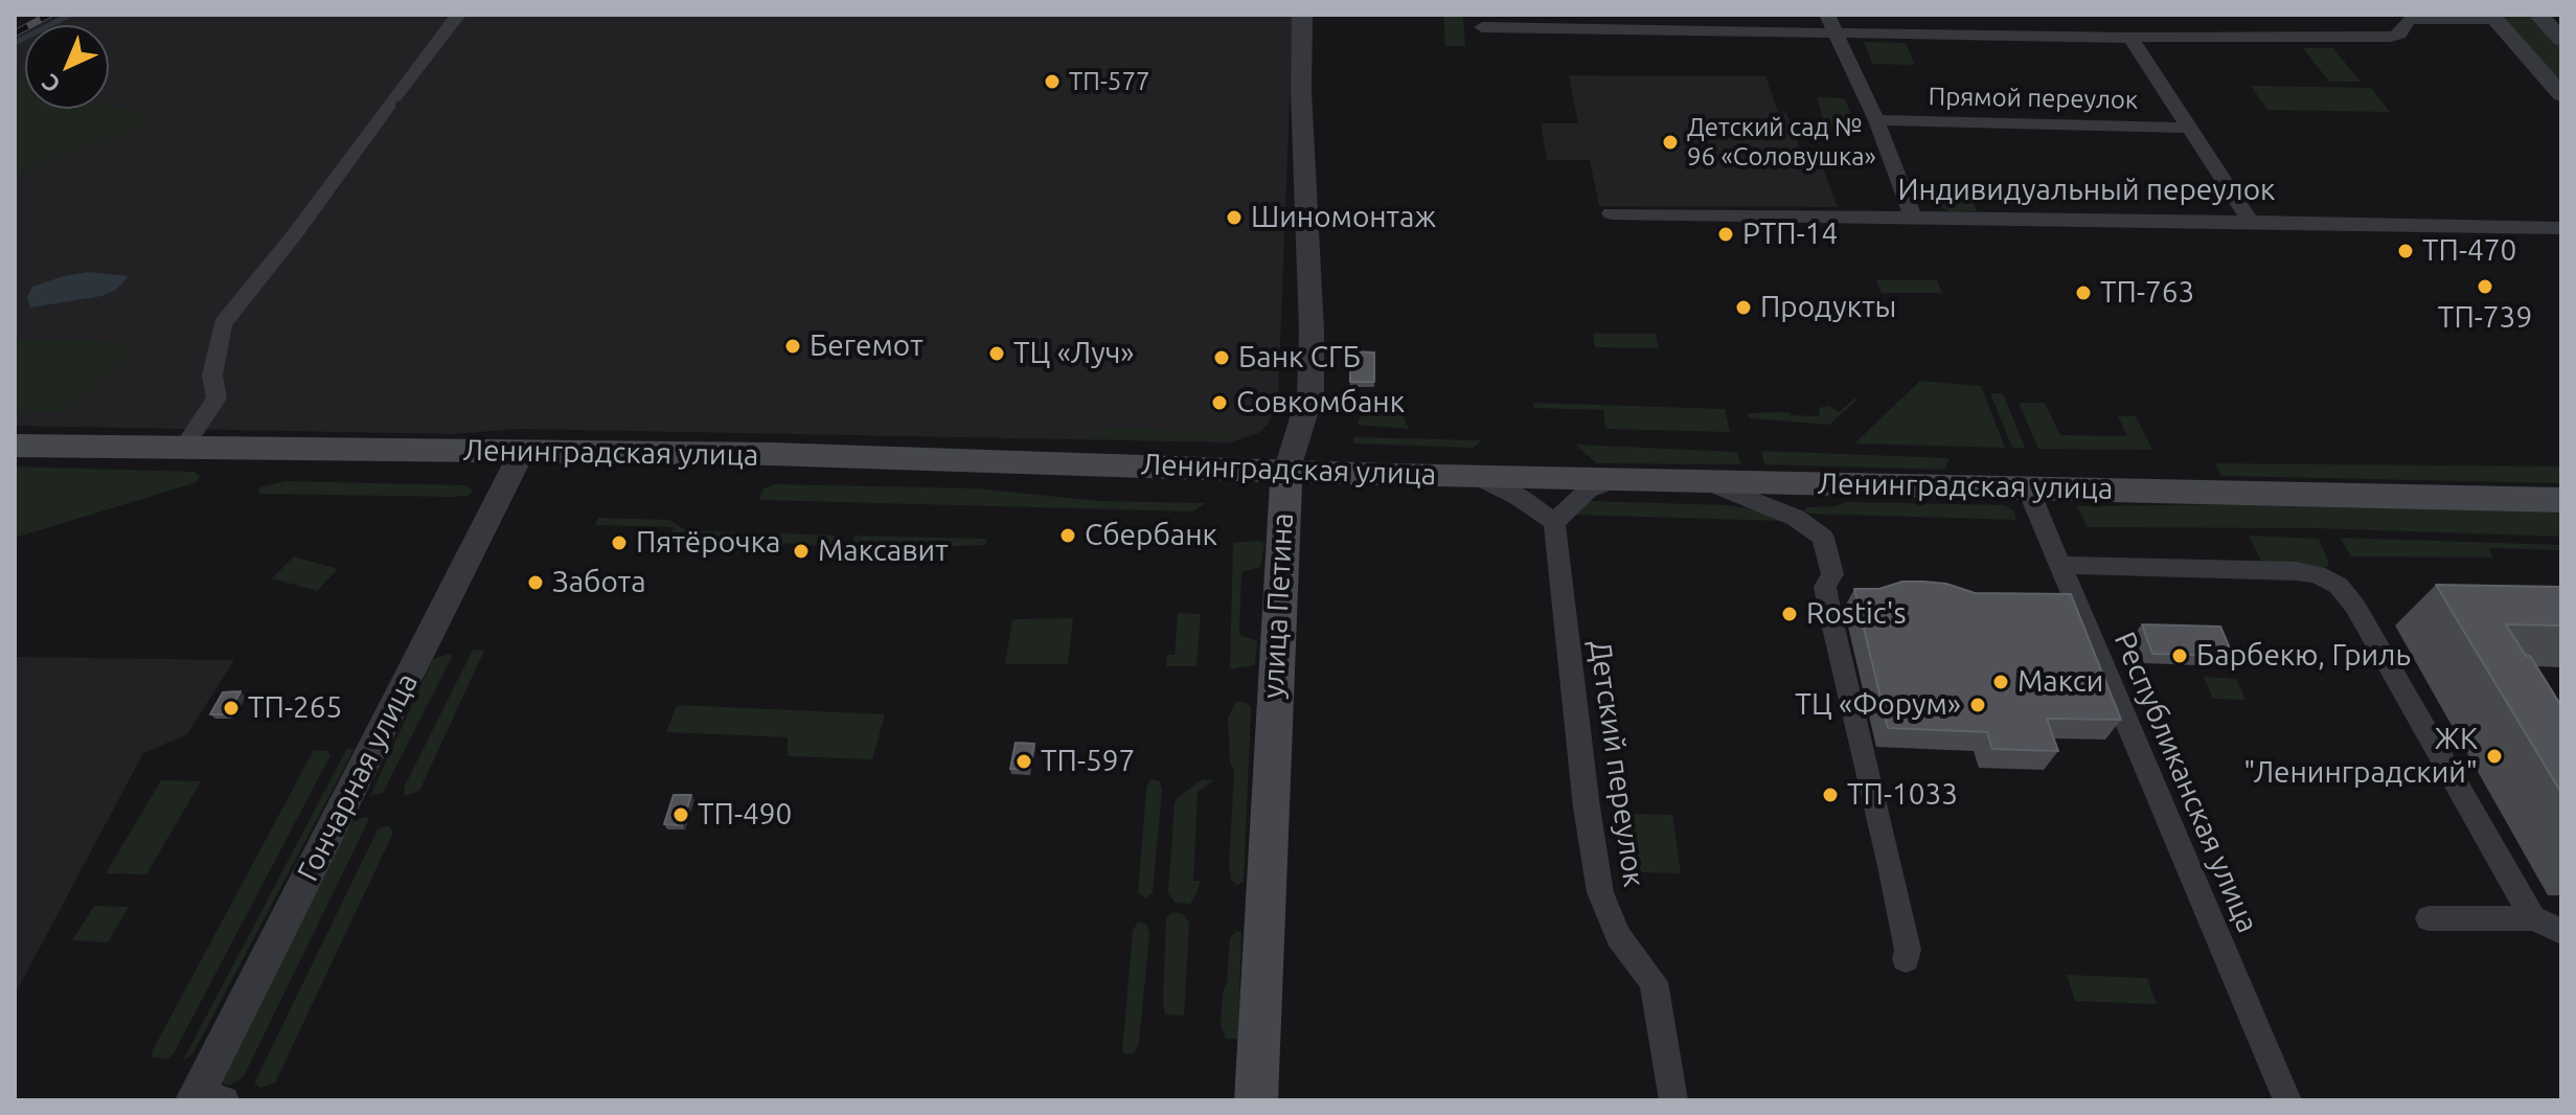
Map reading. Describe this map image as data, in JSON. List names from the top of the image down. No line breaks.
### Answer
{"streets":{"main road":["Ленинградская улица","улица Петина"],"street":["Прямой переулок","Индивидуальный переулок","Детский переулок","Гончарная улица","Республиканская улица"]},"crossings":[["Ленинградская улица","улица Петина"],["Ленинградская улица","Гончарная улица"],["Ленинградская улица","Республиканская улица"]],"places":["ТП-577","Детский сад № 96 «Соловушка»","Шиномонтаж","РТП-14","ТП-470","ТП-739","ТП-763","Продукты","Бегемот","ТЦ «Луч»","Банк СГБ","Совкомбанк","Сбербанк","Пятёрочка","Максавит","Забота","Rostic's","Барбекю, Гриль","Макси","ТЦ «Форум»","ТП-265","ЖК \"Ленинградский\"","ТП-597","ТП-1033","ТП-490"],"north":"bottom left"}
